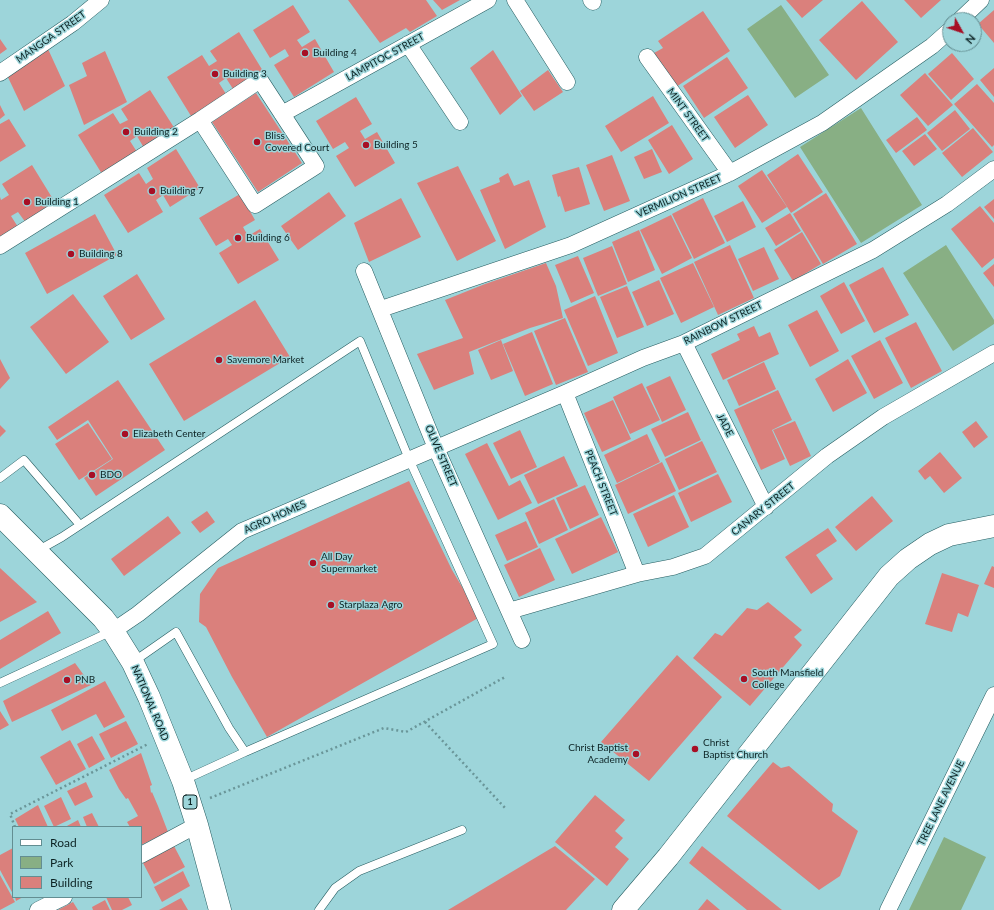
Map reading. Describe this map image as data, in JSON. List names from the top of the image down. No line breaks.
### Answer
{"streets":{"main road":["NATIONAL ROAD","1"],"street":["MANGGA STREET","LAMPITOC STREET","MINT STREET","VERMILION STREET","RAINBOW STREET","JADE","OLIVE STREET","PEACH STREET","CANARY STREET","AGRO HOMES","TREE LANE AVENUE"]},"crossings":[["MINT STREET","VERMILION STREET"],["VERMILION STREET","OLIVE STREET"],["RAINBOW STREET","JADE"],["RAINBOW STREET","OLIVE STREET"],["RAINBOW STREET","PEACH STREET"],["RAINBOW STREET","AGRO HOMES"],["JADE","CANARY STREET"],["OLIVE STREET","CANARY STREET"],["OLIVE STREET","AGRO HOMES"],["PEACH STREET","CANARY STREET"],["AGRO HOMES","NATIONAL ROAD"]],"places":["Building 4","Building 3","Building 2","Bliss Covered Court","Building 5","Building 7","Building 1","Building 6","Building 8","Savemore Market","Elizabeth Center","BDO","All Day Supermarket","Starplaza Agro","South Mansfield College","PNB","Christ Baptist Church","Christ Baptist Academy"],"legend":["Road","Park","Building"],"north":"bottom right"}
